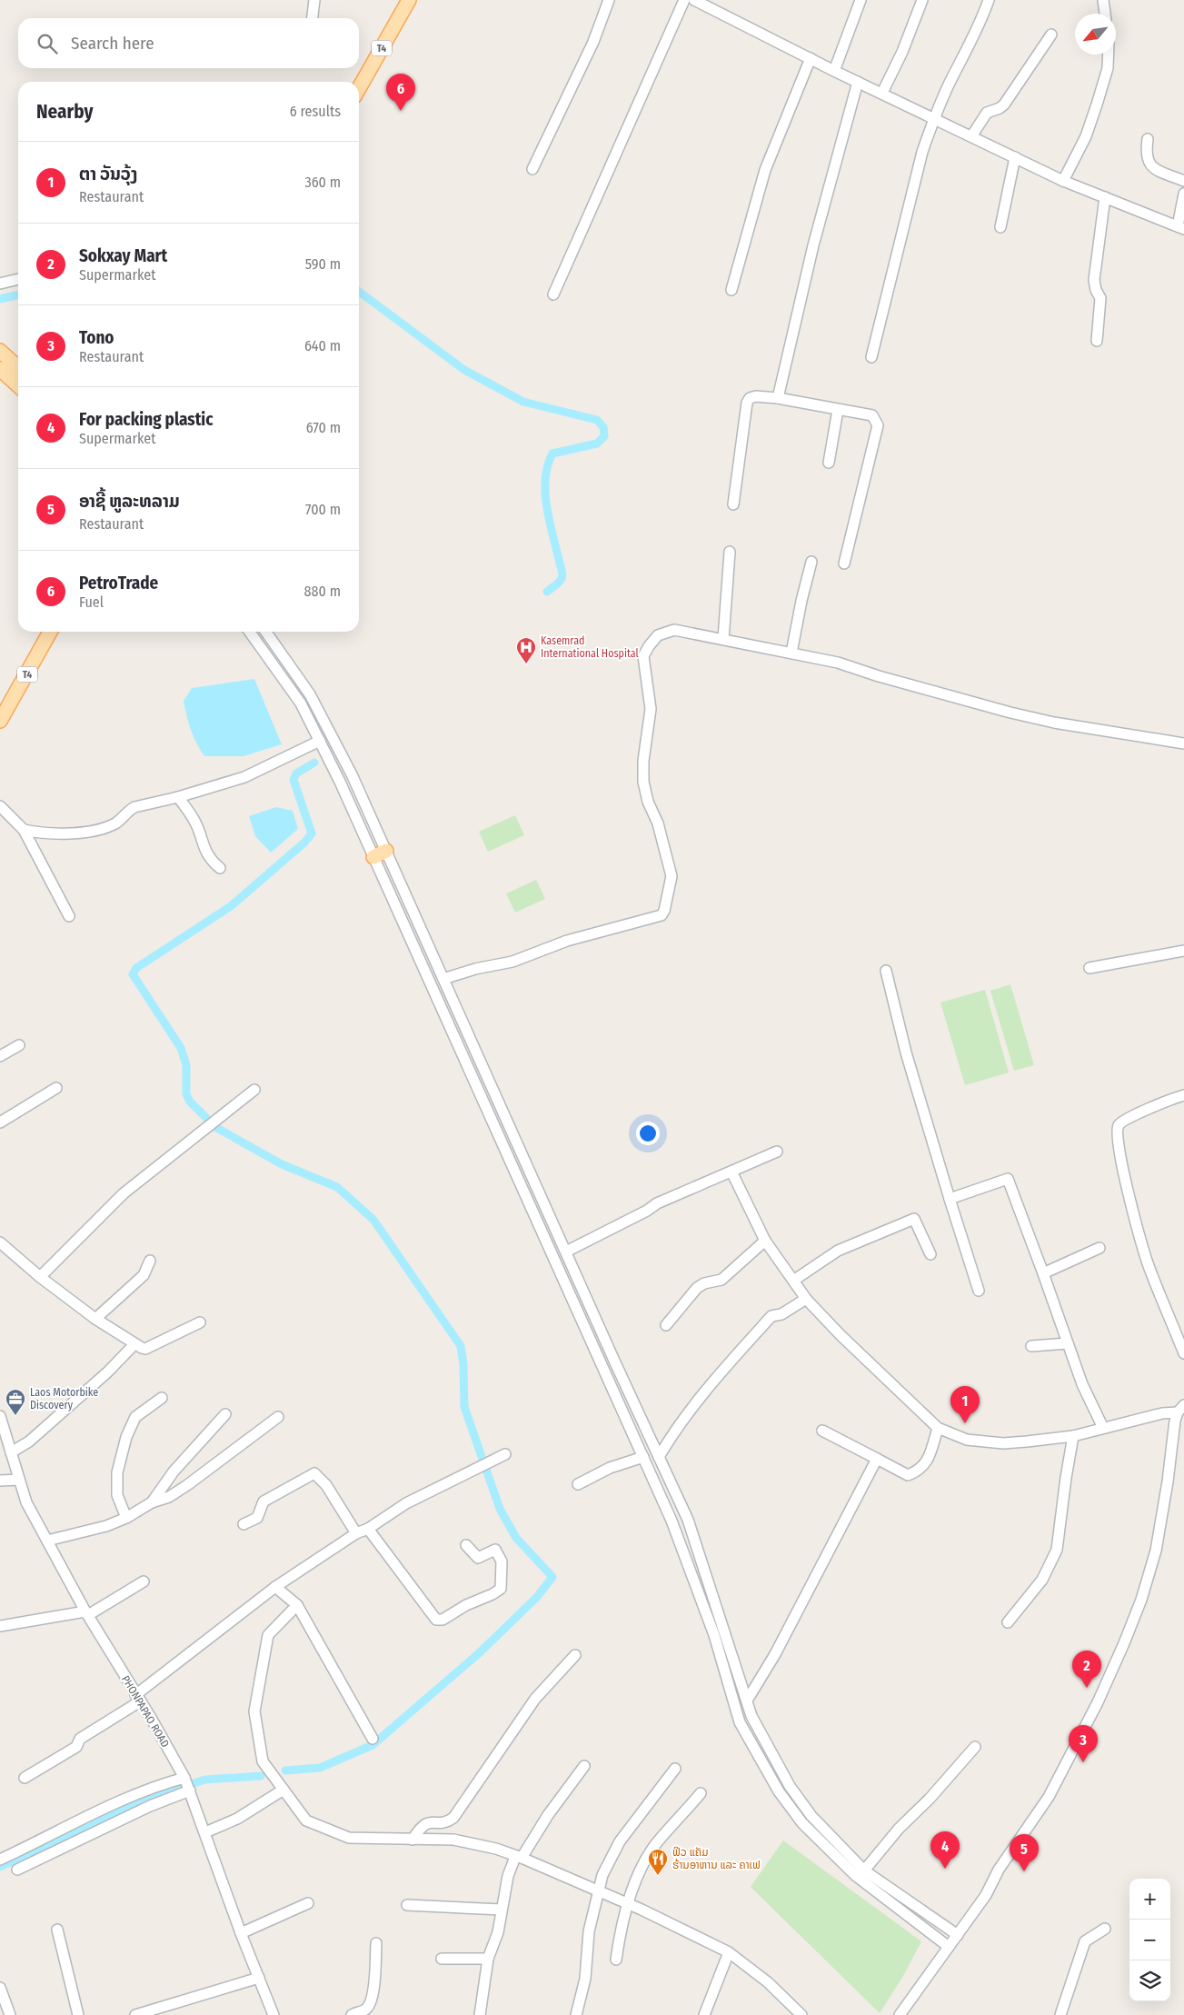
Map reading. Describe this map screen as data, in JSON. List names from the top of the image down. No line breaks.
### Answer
{"streets":{"main road":["T4"],"street":["PHONPAPAO ROAD"]},"places":{"hospital":["Kasemrad International Hospital"],"office":["Laos Motorbike Discovery"],"restaurant":["ຟິວ ແຄັມ ຮ້ານອາຫານ ແລະ ຄາເຟ"]},"north":"bottom left","page":{"search":"Search here","pins":["6","1","2","3","4","5"],"heading":["Nearby","6 results"],"list":[{"mark":"1","name":"ຕາ ວັນວຸ້ງ","note":"Restaurant","value":"360 m"},{"mark":"2","name":"Sokxay Mart","note":"Supermarket","value":"590 m"},{"mark":"3","name":"Tono","note":"Restaurant","value":"640 m"},{"mark":"4","name":"For packing plastic","note":"Supermarket","value":"670 m"},{"mark":"5","name":"ອາຊີ້ ຫູລະທລາມ","note":"Restaurant","value":"700 m"},{"mark":"6","name":"PetroTrade","note":"Fuel","value":"880 m"}],"map_buttons":["+","−"]}}
